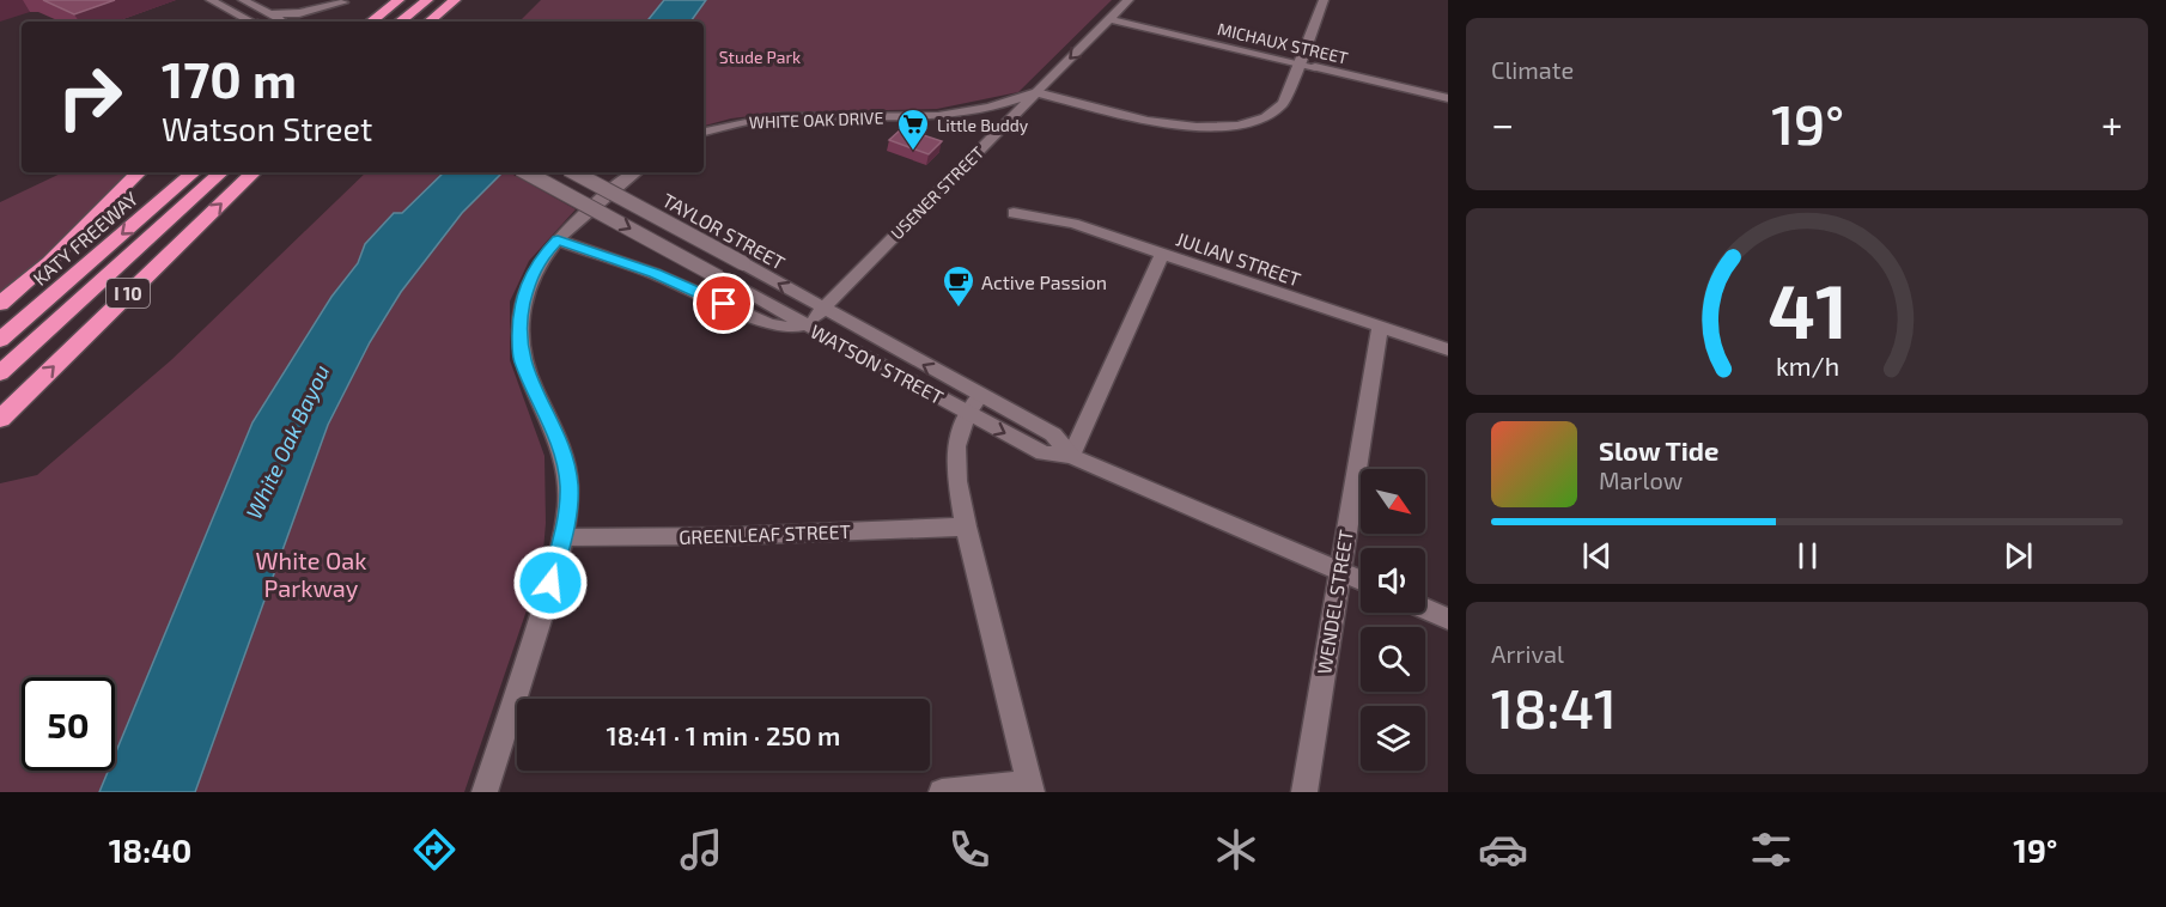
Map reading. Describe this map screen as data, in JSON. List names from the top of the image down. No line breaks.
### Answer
{"streets":{"highway":["KATY FREEWAY","I 10"],"street":["MICHAUX STREET","WHITE OAK DRIVE","USENER STREET","TAYLOR STREET","JULIAN STREET","WATSON STREET","GREENLEAF STREET","WENDEL STREET"]},"crossings":[["MICHAUX STREET","USENER STREET"],["WHITE OAK DRIVE","USENER STREET"],["USENER STREET","TAYLOR STREET"],["USENER STREET","WATSON STREET"],["TAYLOR STREET","WATSON STREET"],["JULIAN STREET","WENDEL STREET"],["WATSON STREET","WENDEL STREET"]],"water":["White Oak Bayou"],"parks":["Stude Park","White Oak Parkway"],"places":{"supermarket":["Little Buddy"],"cafe":["Active Passion"]},"north":"bottom right","page":{"tile":["Climate",["Arrival","18:41"]],"turn":["170 m","Watson Street"],"heat":["−","19°","+"],"song":["Slow Tide","Marlow"],"limit":"50","trip":"18:41 · 1 min · 250 m","tabs":["18:40","19°"],"gauge":["41","km/h"]}}
